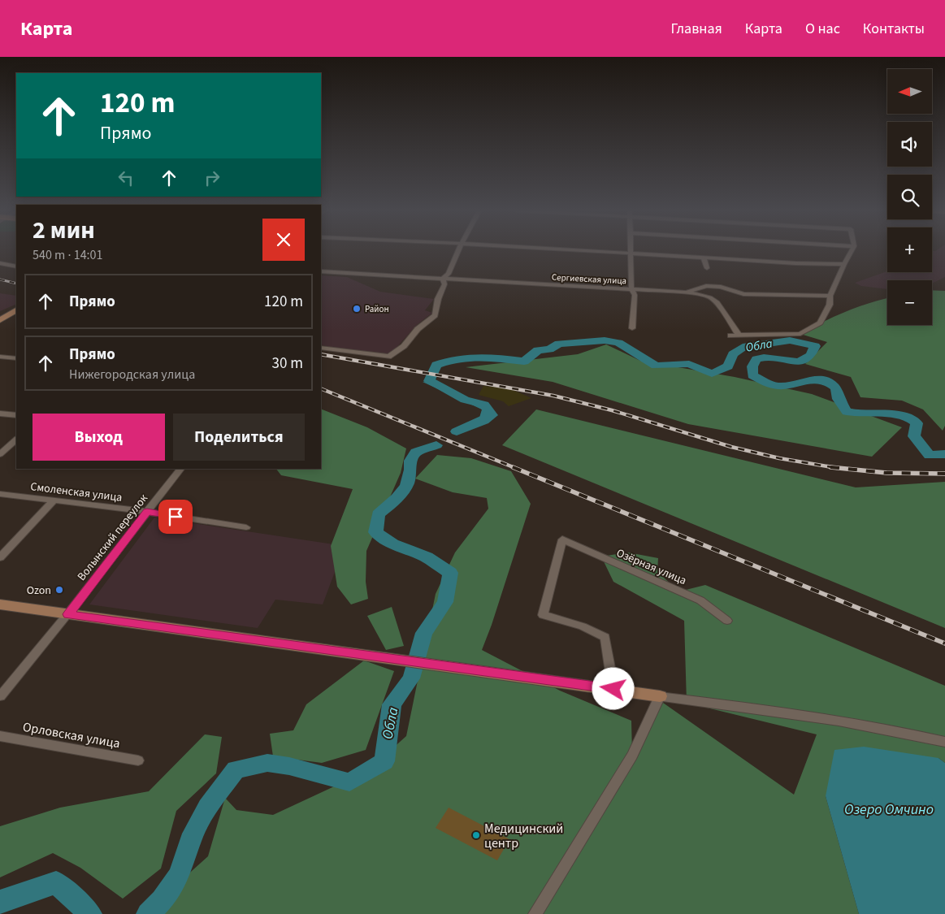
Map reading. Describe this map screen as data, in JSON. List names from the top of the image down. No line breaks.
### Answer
{"streets":{"street":["Сергиевская улица","Смоленская улица","Волынский переулок","Озёрная улица","Орловская улица"]},"crossings":[["Смоленская улица","Волынский переулок"]],"water":["Обла","Озеро Омчино"],"places":["Район","Ozon","Медицинский центр"],"north":"left","page":{"header":"Карта","nav":["Главная","Карта","О нас","Контакты"],"map_buttons":["+","−"],"turn":["120 m","Прямо"],"heading":["2 мин","540 m · 14:01"],"list":[{"name":"Прямо","value":"120 m"},{"name":"Прямо","note":"Нижегородская улица","value":"30 m"}],"buttons":["Выход","Поделиться"]}}
